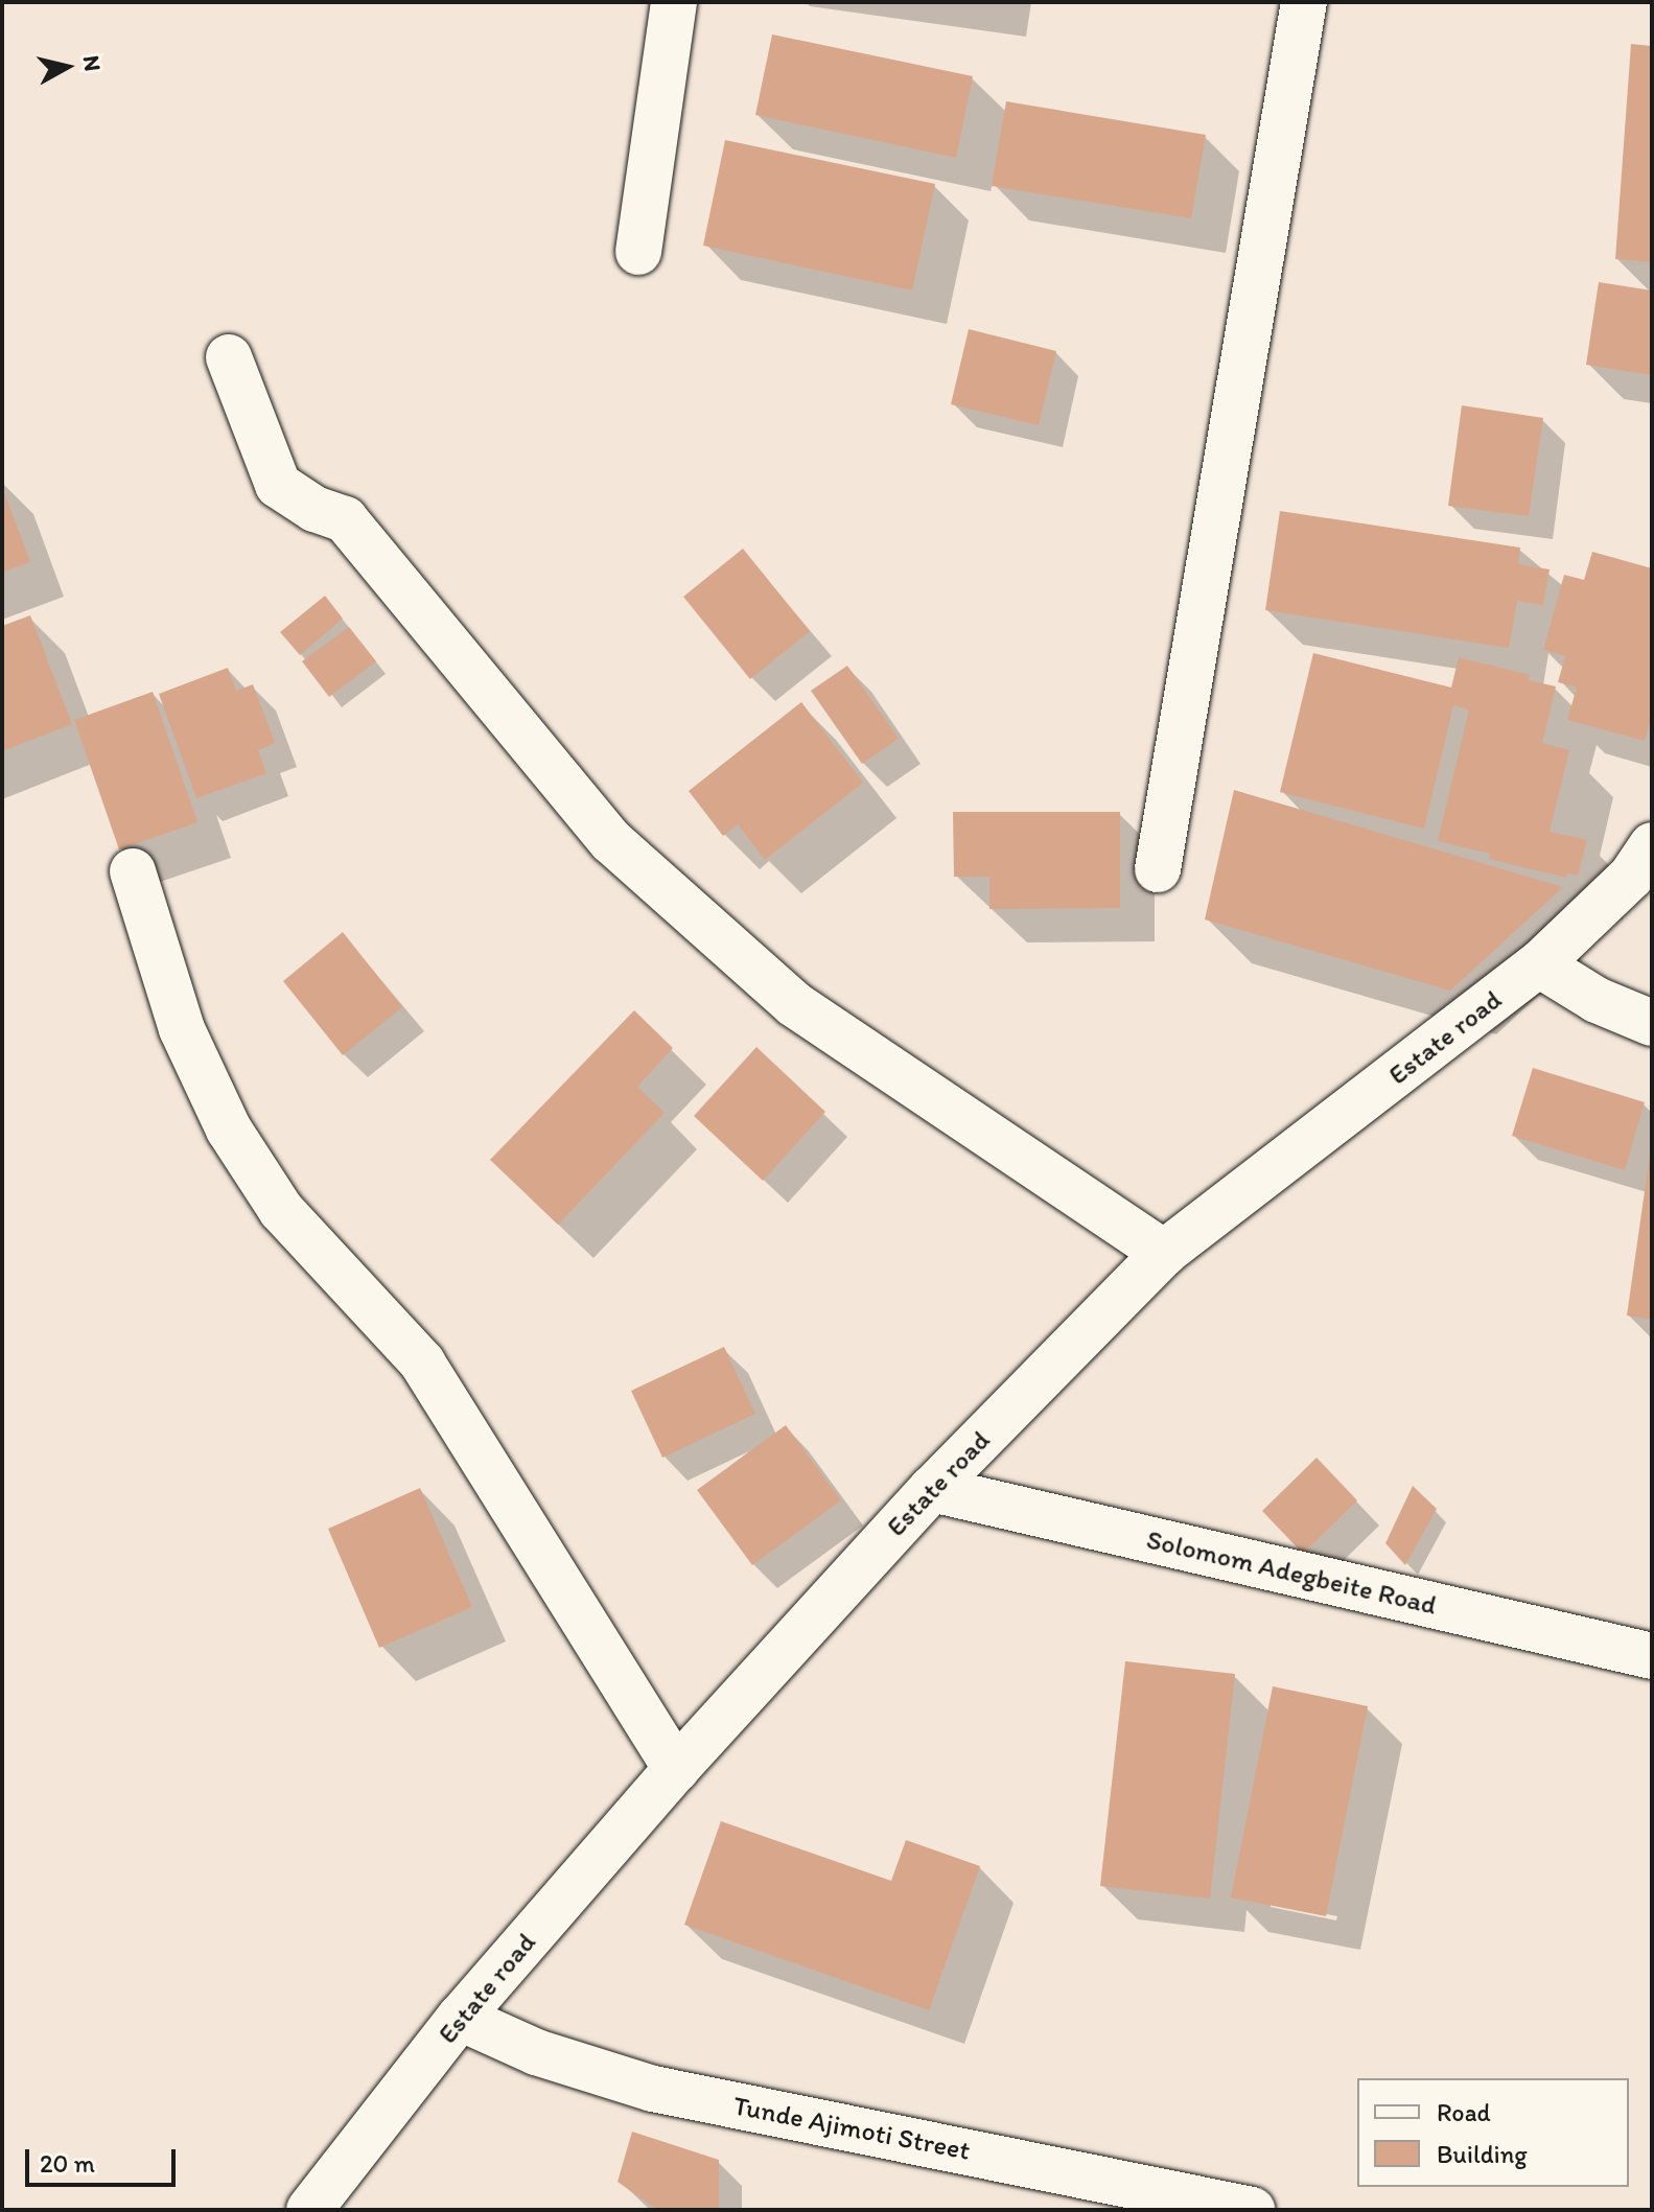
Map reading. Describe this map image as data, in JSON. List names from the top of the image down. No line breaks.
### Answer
{"streets":{"street":["Estate road","Solomom Adegbeite Road","Tunde Ajimoti Street"]},"crossings":[["Estate road","Solomom Adegbeite Road"],["Estate road","Tunde Ajimoti Street"]],"legend":["Road","Building"],"scale_bar":"20 m","north":"right"}
